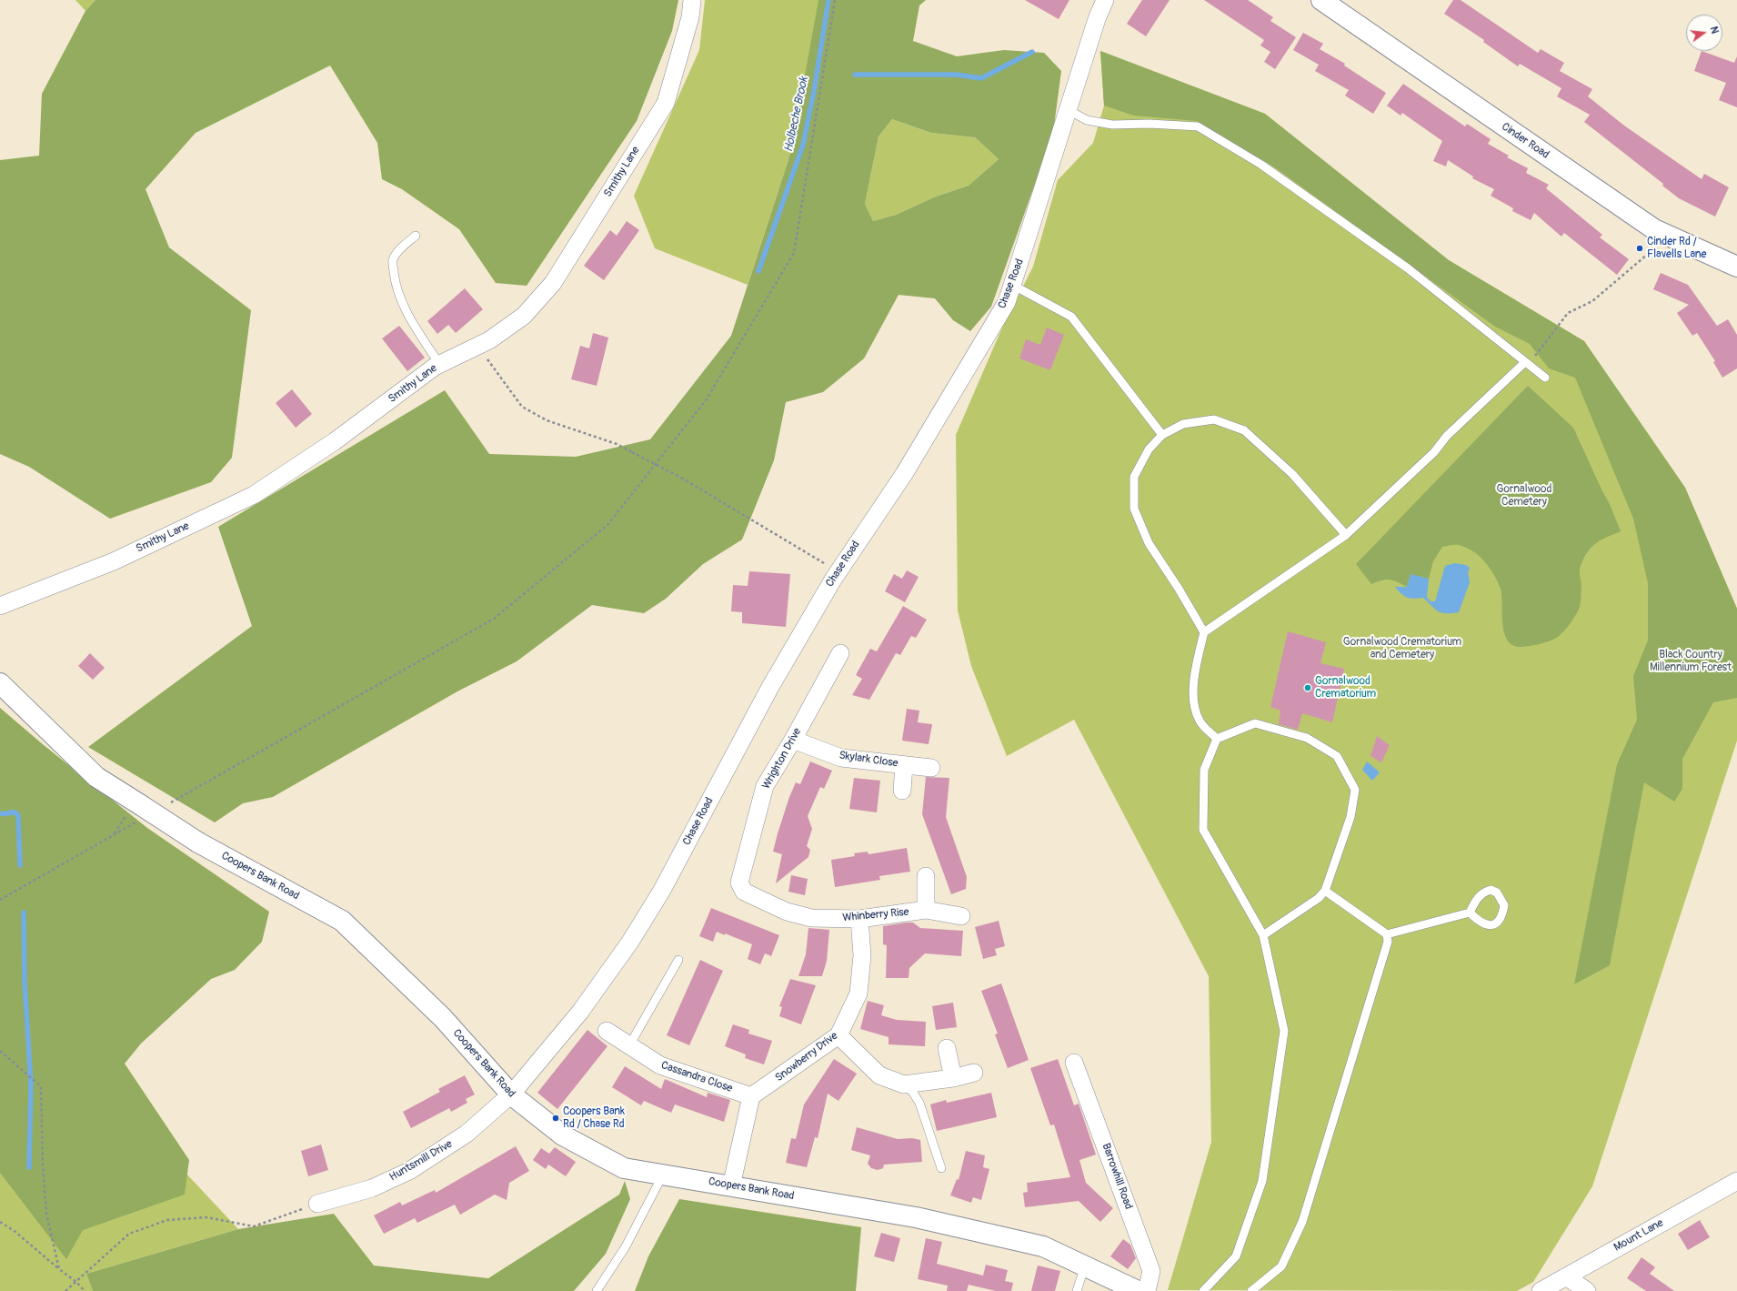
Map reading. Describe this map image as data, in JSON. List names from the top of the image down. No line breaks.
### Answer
{"streets":{"street":["Cinder Road","Smithy Lane","Chase Road","Wrighton Drive","Skylark Close","Coopers Bank Road","Whinberry Rise","Snowberry Drive","Cassandra Close","Huntsmill Drive","Barrowhill Road","Mount Lane"]},"crossings":[["Chase Road","Coopers Bank Road"],["Chase Road","Huntsmill Drive"],["Wrighton Drive","Skylark Close"],["Wrighton Drive","Whinberry Rise"],["Coopers Bank Road","Huntsmill Drive"],["Whinberry Rise","Snowberry Drive"],["Snowberry Drive","Cassandra Close"]],"water":["Holbeche Brook"],"parks":["Gornalwood Cemetery","Gornalwood Crematorium and Cemetery","Black Country Millennium Forest"],"places":["Cinder Rd / Flavells Lane","Gornalwood Crematorium","Coopers Bank Rd / Chase Rd"],"north":"right"}
